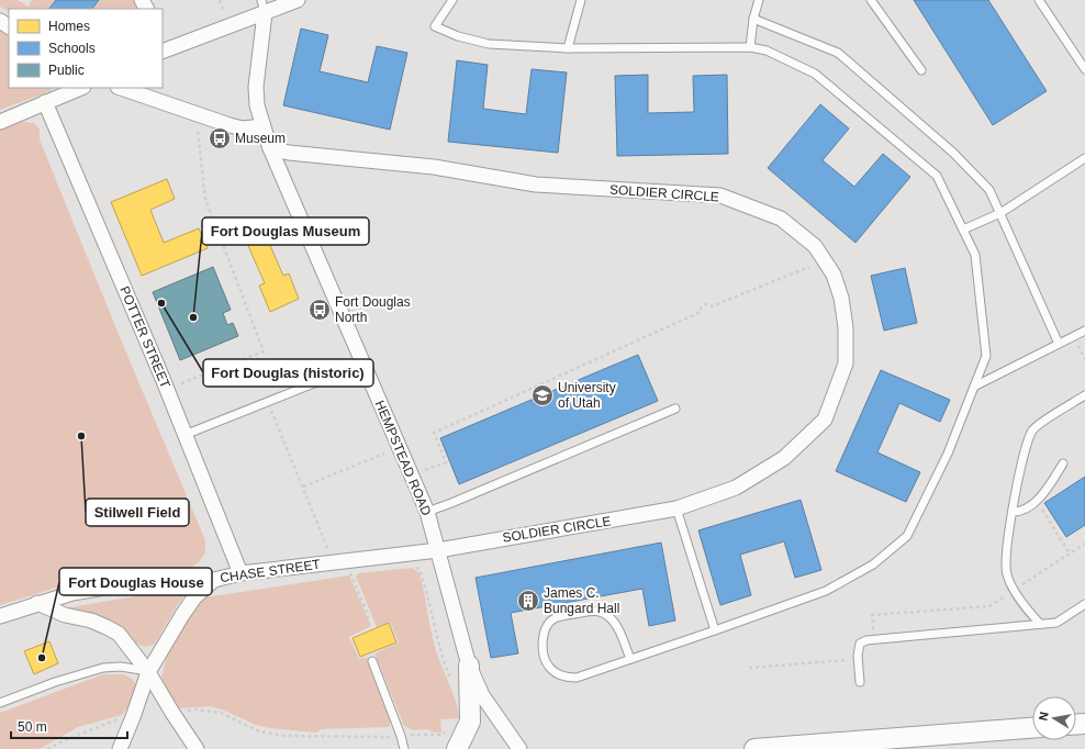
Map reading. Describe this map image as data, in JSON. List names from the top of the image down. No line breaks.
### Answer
{"streets":{"street":["SOLDIER CIRCLE","POTTER STREET","HEMPSTEAD ROAD","CHASE STREET"]},"crossings":[["SOLDIER CIRCLE","HEMPSTEAD ROAD"],["SOLDIER CIRCLE","CHASE STREET"],["POTTER STREET","CHASE STREET"],["HEMPSTEAD ROAD","CHASE STREET"]],"places":{"bus stop":["Museum","Fort Douglas North"],"other":["Fort Douglas (historic)","Fort Douglas Museum","Stilwell Field","Fort Douglas House"],"school or university":["University of Utah"],"building":["James C. Bungard Hall"]},"legend":["Homes","Schools","Public"],"scale_bar":"50 m","north":"left"}
